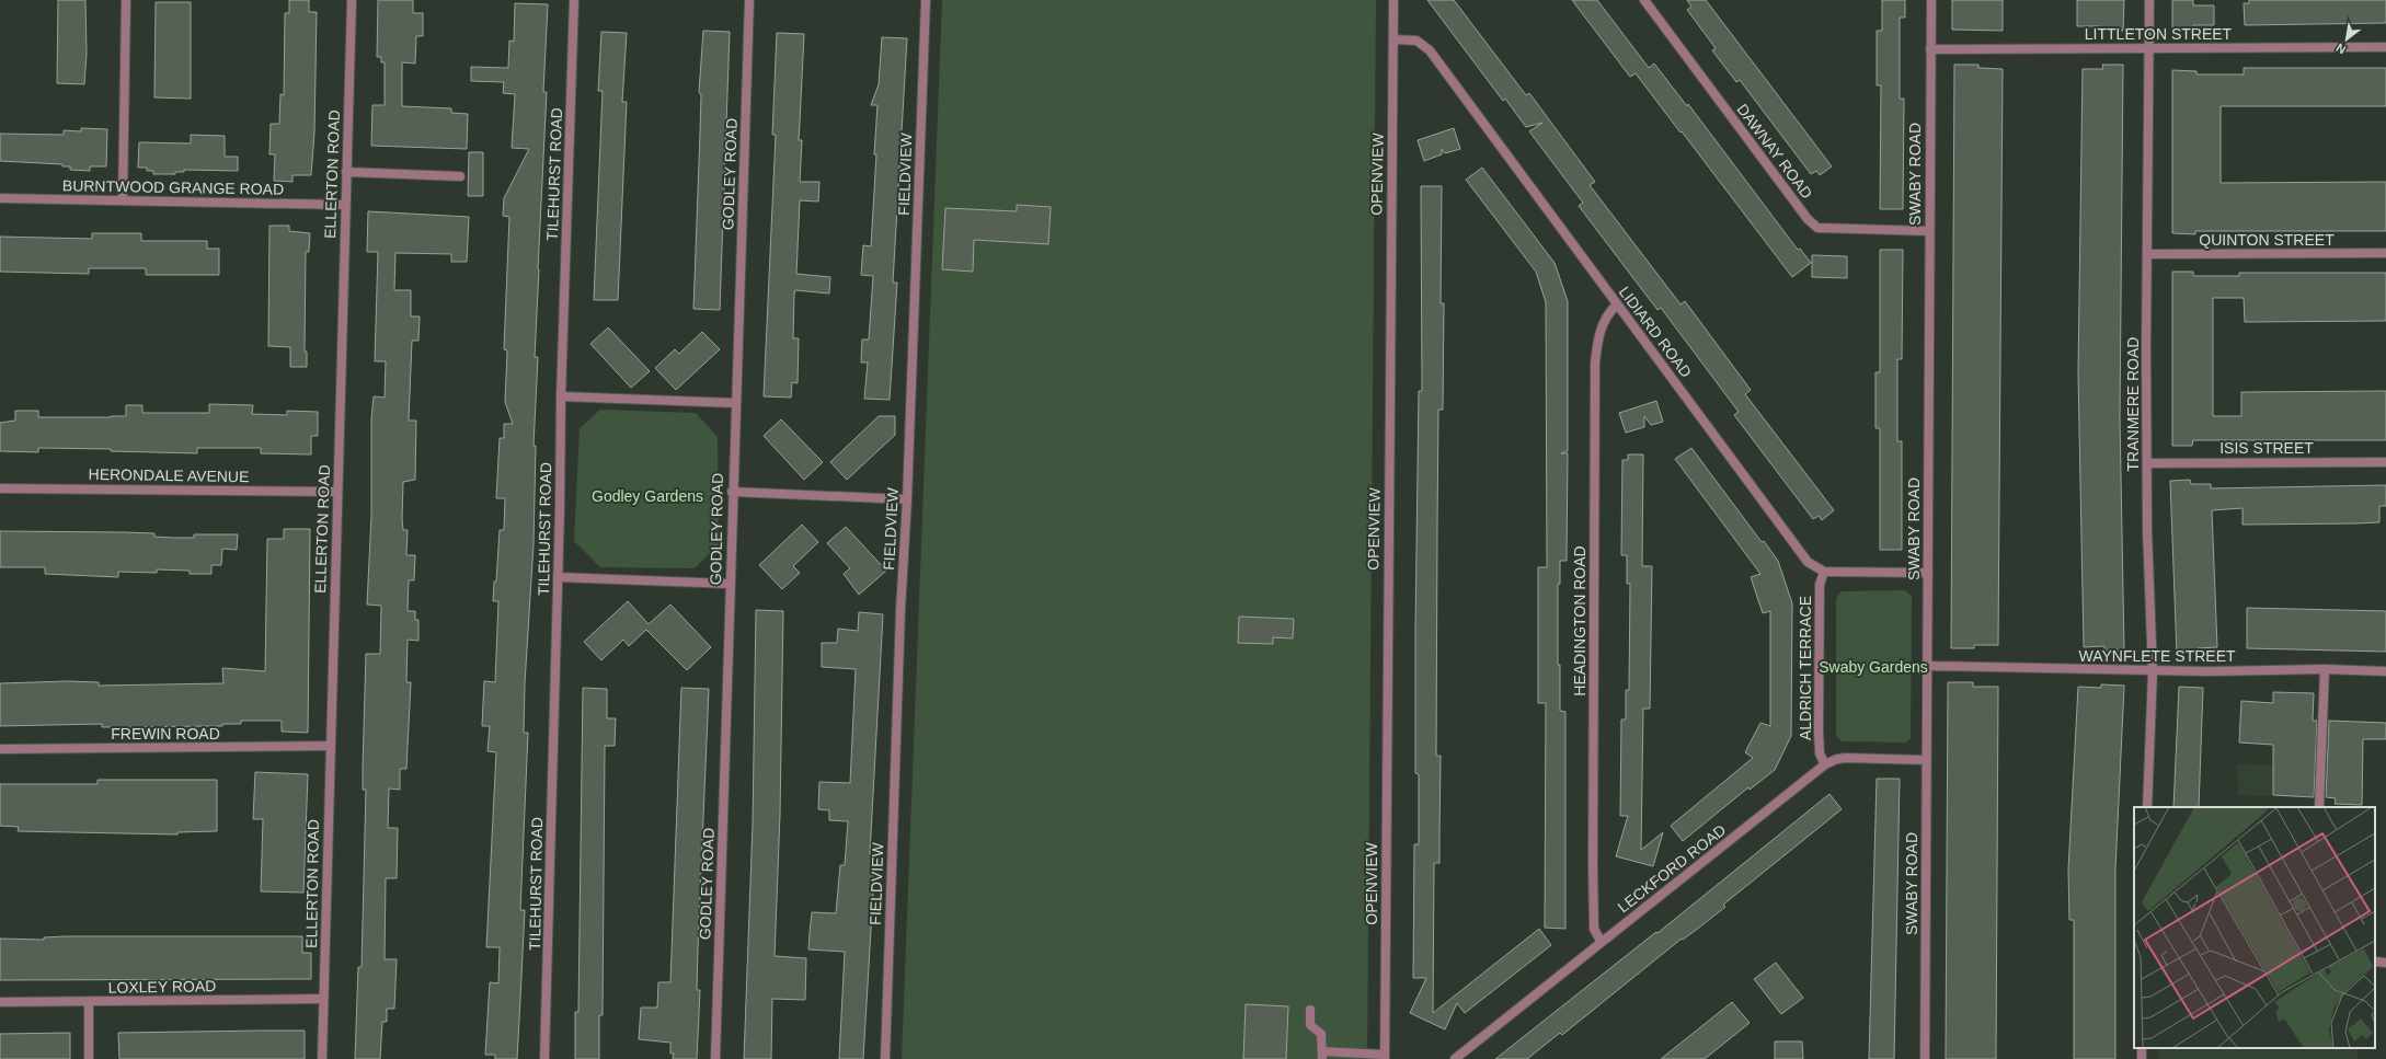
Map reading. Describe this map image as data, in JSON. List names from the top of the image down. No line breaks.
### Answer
{"streets":{"street":["LITTLETON STREET","DAWNAY ROAD","ELLERTON ROAD","TILEHURST ROAD","GODLEY ROAD","FIELDVIEW","OPENVIEW","SWABY ROAD","BURNTWOOD GRANGE ROAD","QUINTON STREET","LIDIARD ROAD","TRANMERE ROAD","ISIS STREET","HERONDALE AVENUE","HEADINGTON ROAD","WAYNFLETE STREET","ALDRICH TERRACE","FREWIN ROAD","LECKFORD ROAD","LOXLEY ROAD"]},"crossings":[["LITTLETON STREET","SWABY ROAD"],["LITTLETON STREET","TRANMERE ROAD"],["DAWNAY ROAD","SWABY ROAD"],["ELLERTON ROAD","BURNTWOOD GRANGE ROAD"],["ELLERTON ROAD","HERONDALE AVENUE"],["ELLERTON ROAD","FREWIN ROAD"],["ELLERTON ROAD","LOXLEY ROAD"],["OPENVIEW","LIDIARD ROAD"],["SWABY ROAD","WAYNFLETE STREET"],["SWABY ROAD","LECKFORD ROAD"],["QUINTON STREET","TRANMERE ROAD"],["LIDIARD ROAD","HEADINGTON ROAD"],["LIDIARD ROAD","ALDRICH TERRACE"],["TRANMERE ROAD","ISIS STREET"],["TRANMERE ROAD","WAYNFLETE STREET"],["HEADINGTON ROAD","LECKFORD ROAD"],["ALDRICH TERRACE","LECKFORD ROAD"]],"parks":["Godley Gardens","Swaby Gardens"],"north":"bottom left"}
